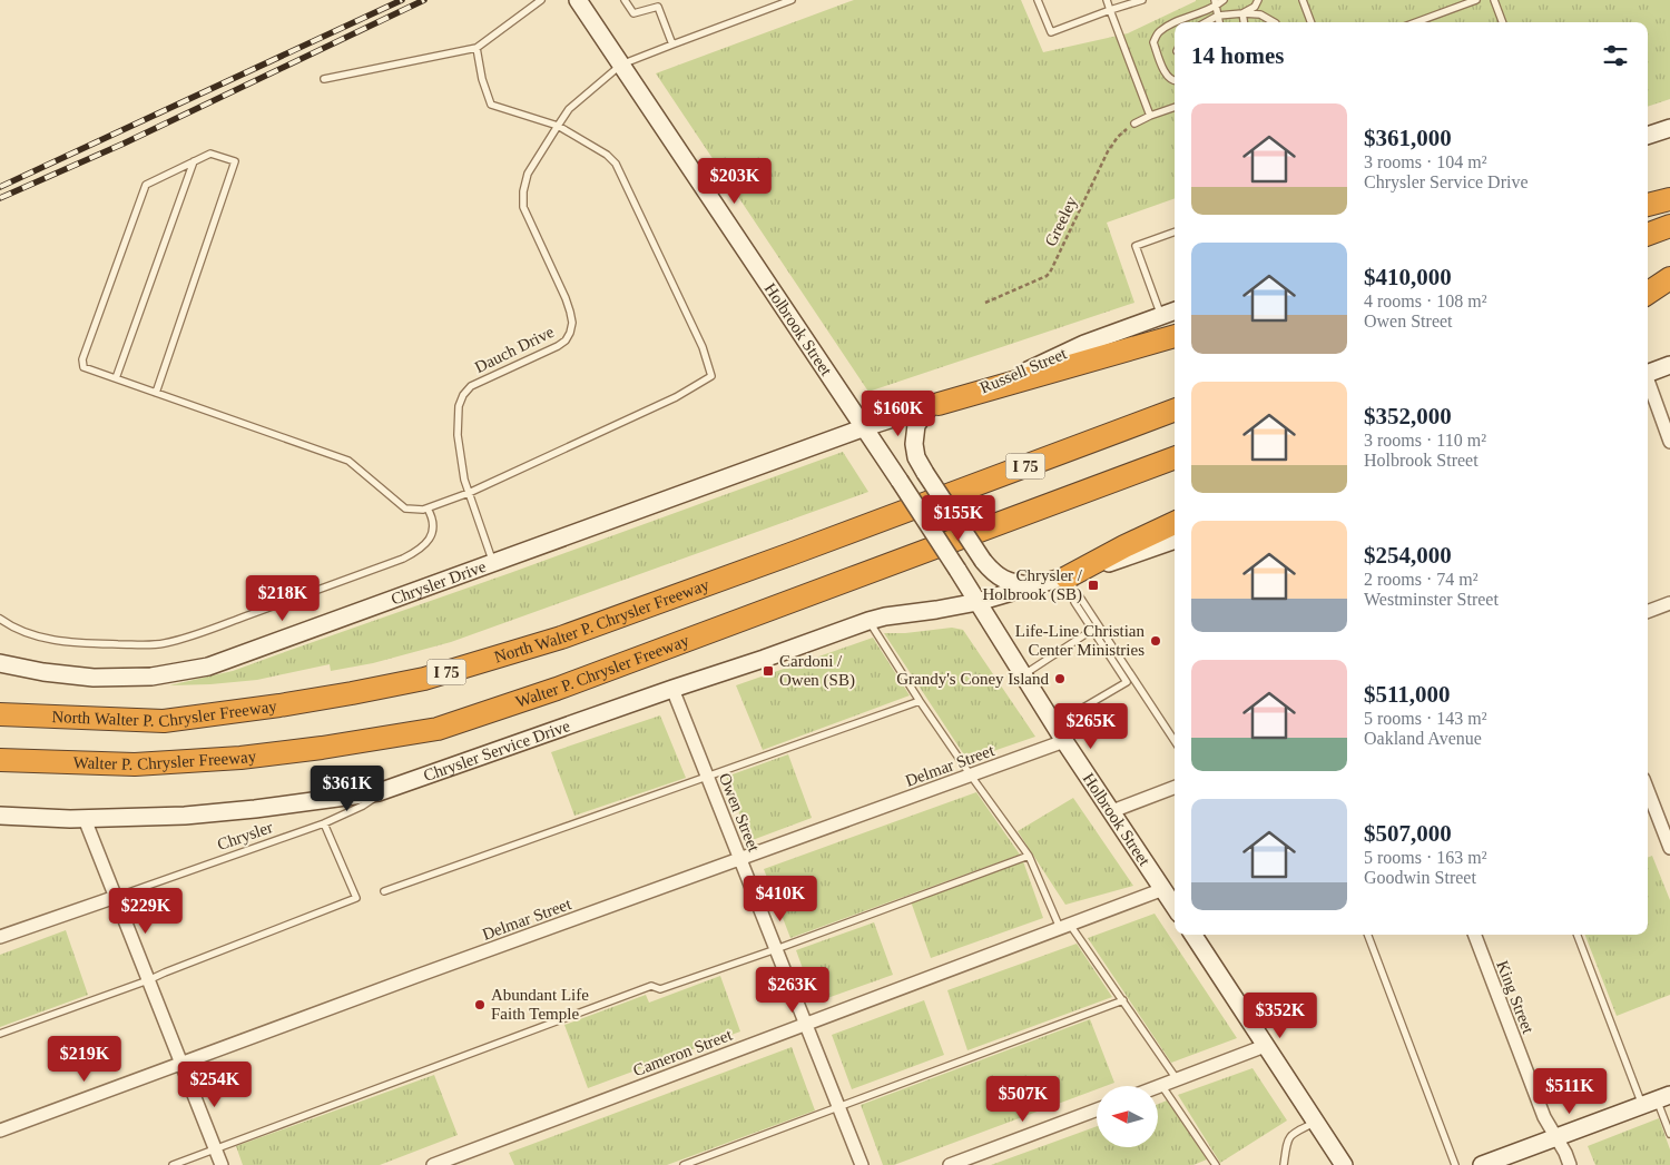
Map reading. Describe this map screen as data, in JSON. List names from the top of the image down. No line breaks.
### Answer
{"streets":{"highway":["I 75","North Walter P. Chrysler Freeway","Walter P. Chrysler Freeway"],"street":["Holbrook Street","Russell Street","Chrysler Drive","Chrysler Service Drive","Delmar Street","Owen Street","King Street","Cameron Street"],"lane":["Dauch Drive","Chrysler"],"path":["Greeley"]},"crossings":[["Holbrook Street","Dauch Drive"],["Holbrook Street","Russell Street"],["Holbrook Street","Chrysler Drive"],["Holbrook Street","Chrysler Service Drive"],["Holbrook Street","Delmar Street"],["Holbrook Street","Cameron Street"],["Dauch Drive","Chrysler Drive"],["Russell Street","Chrysler Drive"],["Chrysler Service Drive","Owen Street"],["Chrysler Service Drive","Chrysler"],["Delmar Street","Owen Street"],["Owen Street","Cameron Street"]],"places":{"transit":["Chrysler / Holbrook (SB)","Cardoni / Owen (SB)"],"other":["Life-Line Christian Center Ministries","Grandy's Coney Island","Abundant Life Faith Temple"]},"north":"left","page":{"heading":"14 homes","list":[{"name":"$361,000","note":"3 rooms · 104 m² · Chrysler Service Drive"},{"name":"$410,000","note":"4 rooms · 108 m² · Owen Street"},{"name":"$352,000","note":"3 rooms · 110 m² · Holbrook Street"},{"name":"$254,000","note":"2 rooms · 74 m² · Westminster Street"},{"name":"$511,000","note":"5 rooms · 143 m² · Oakland Avenue"},{"name":"$507,000","note":"5 rooms · 163 m² · Goodwin Street"}],"price":["$203K","$160K","$155K","$218K","$265K","$361K","$410K","$229K","$263K","$352K","$219K","$254K","$511K","$507K"]}}
